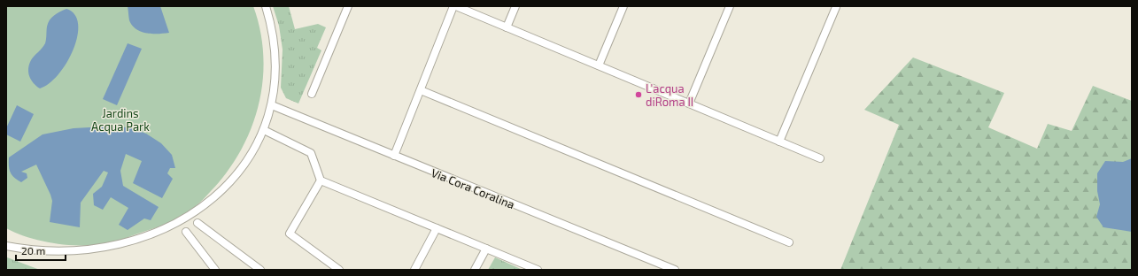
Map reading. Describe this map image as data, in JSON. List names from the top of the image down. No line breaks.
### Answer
{"streets":{"lane":["Via Cora Coralina"]},"parks":["Jardins Acqua Park"],"places":["L'acqua diRoma II"],"scale_bar":"20 m"}
